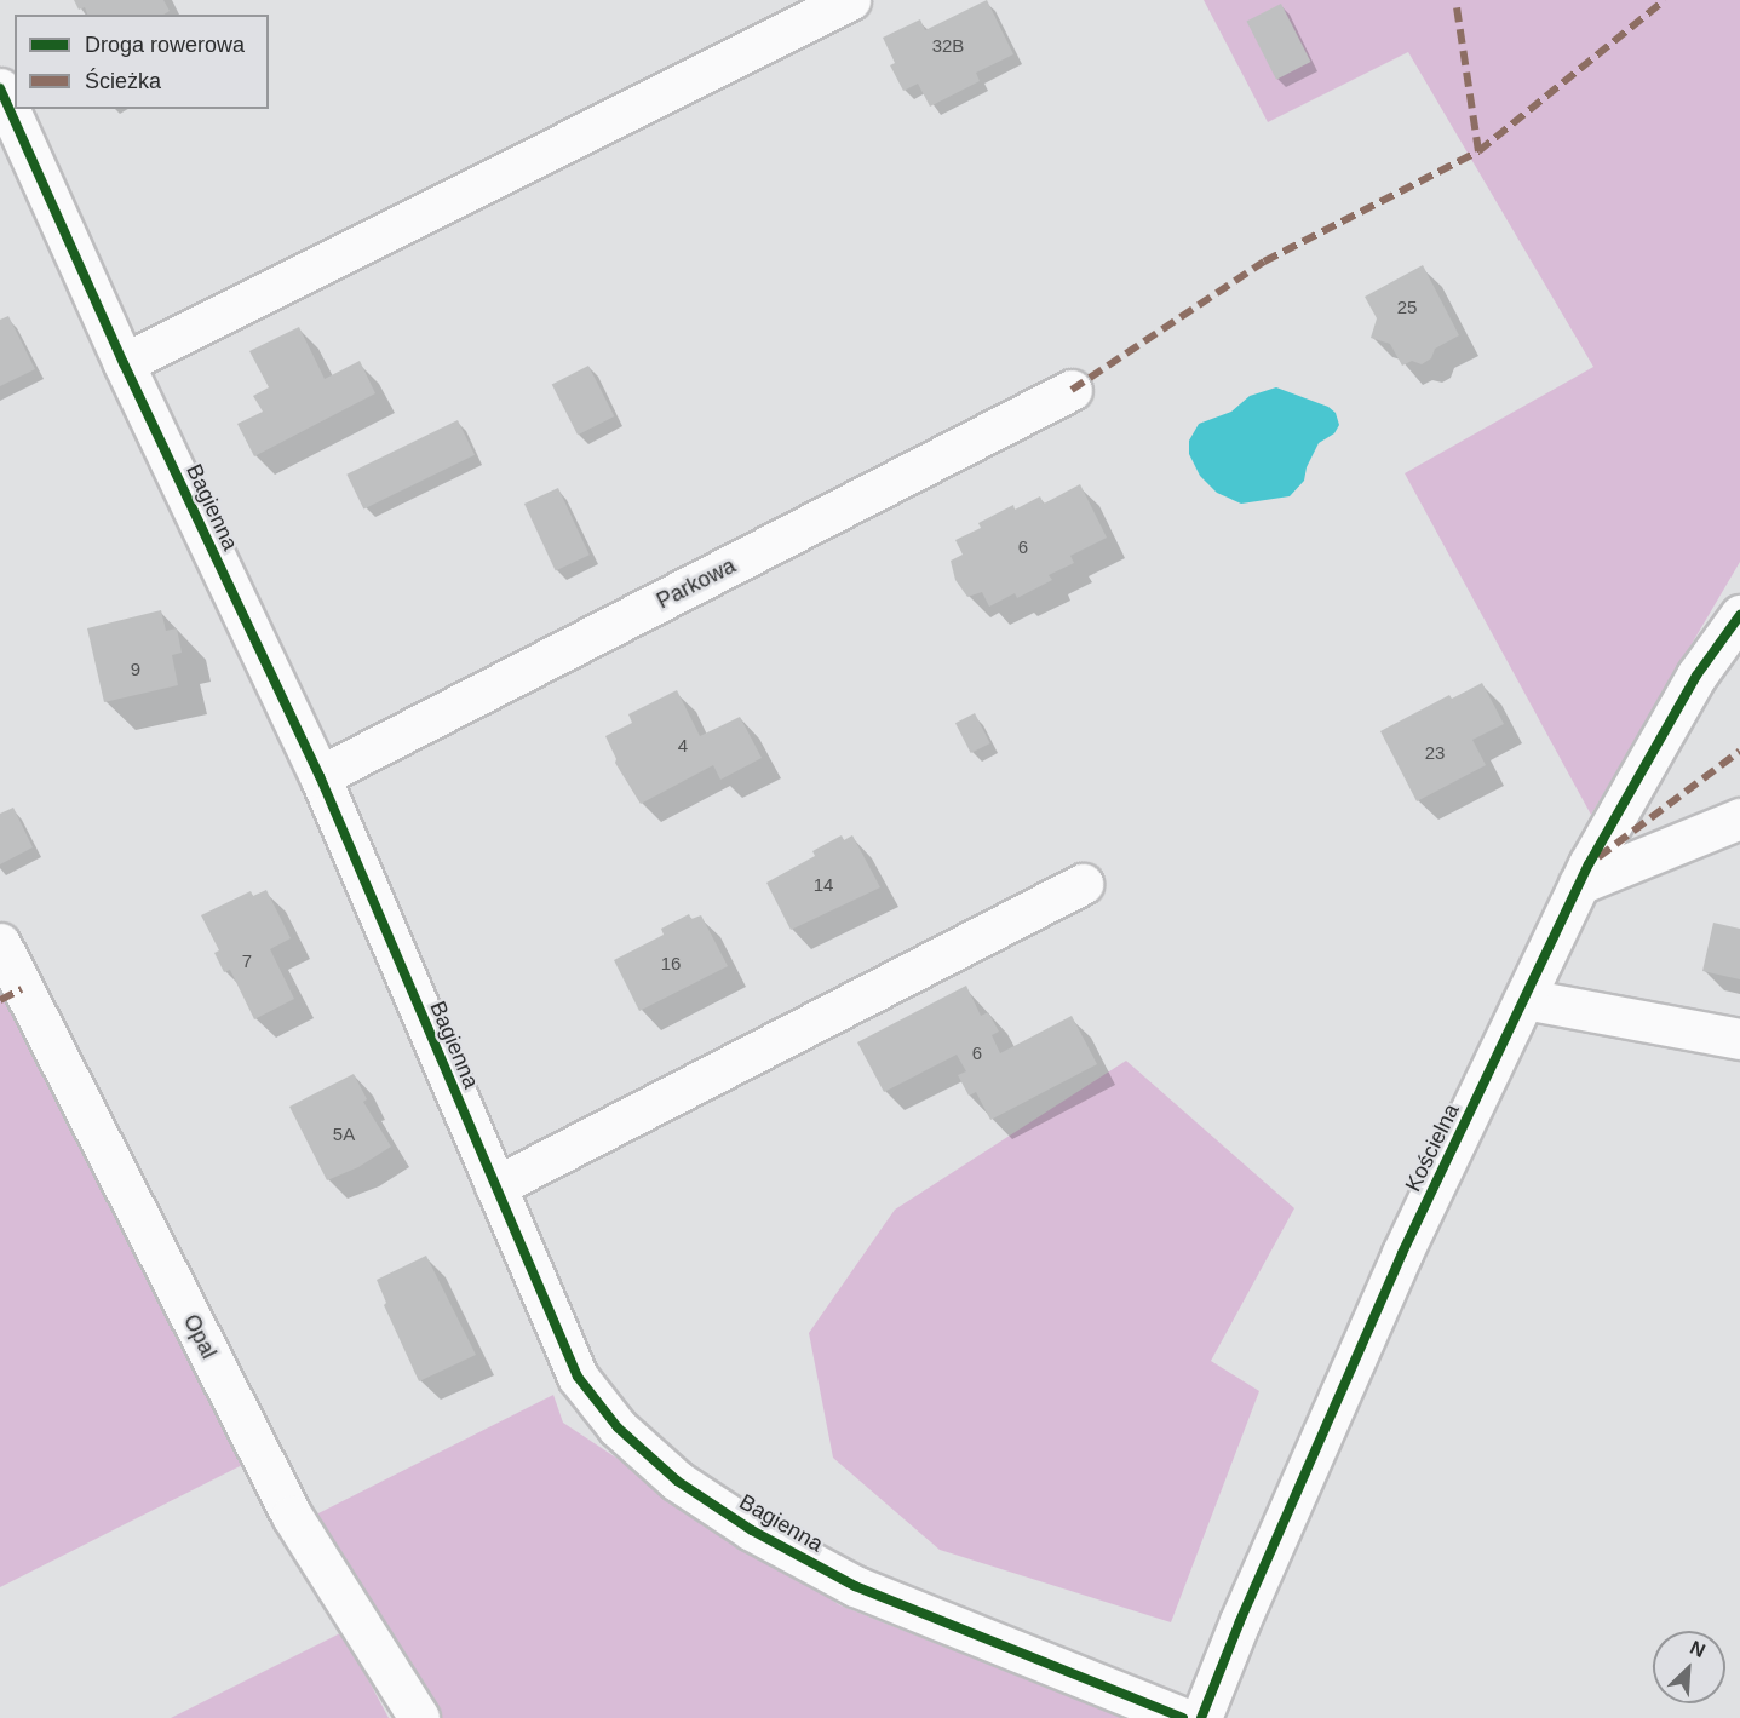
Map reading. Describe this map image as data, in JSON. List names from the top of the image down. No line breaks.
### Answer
{"streets":{"street":["Bagienna","Parkowa","Kościelna","Opal"]},"crossings":[["Bagienna","Parkowa"]],"house_numbers":["32B","25","6","9","4","23","14","7","16","6","5A"],"legend":["Droga rowerowa","Ścieżka"],"north":"top right"}
